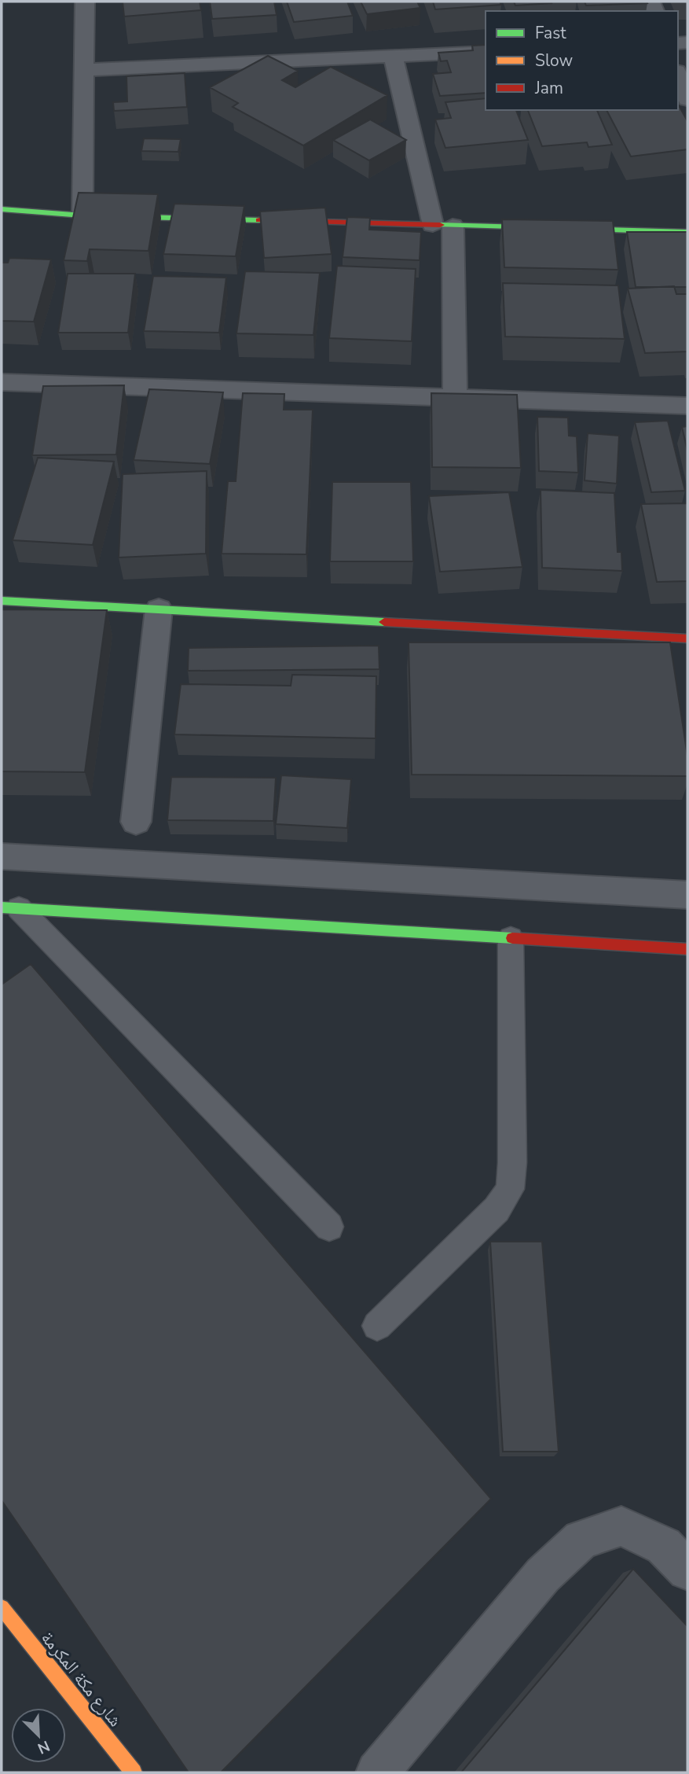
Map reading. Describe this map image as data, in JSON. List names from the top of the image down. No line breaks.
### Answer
{"streets":{"street":["شارع مكة المكرمة"]},"legend":["Fast","Slow","Jam"],"north":"bottom right"}
